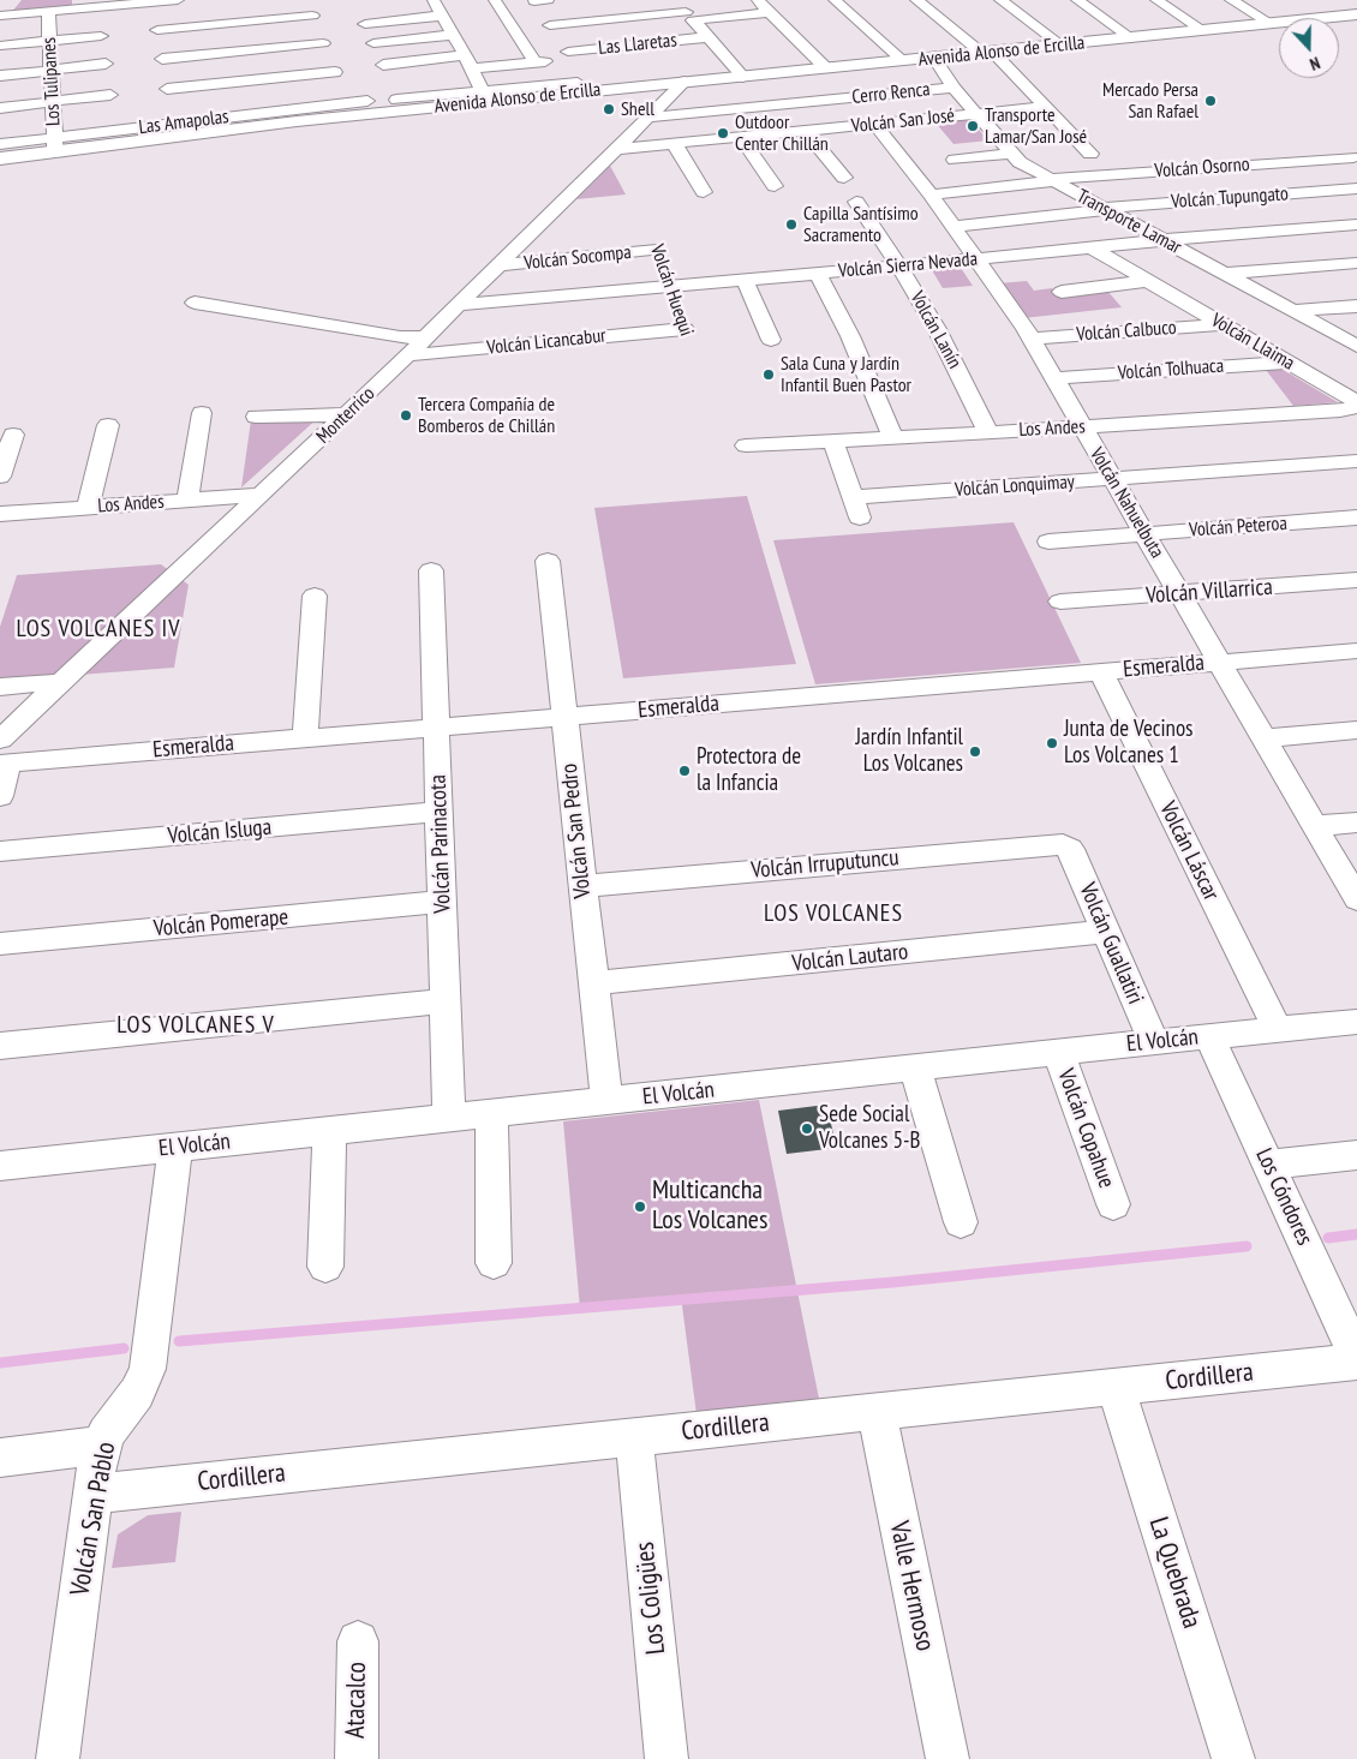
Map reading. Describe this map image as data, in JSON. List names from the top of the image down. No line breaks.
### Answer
{"streets":{"main road":["Avenida Alonso de Ercilla"],"street":["Las Llaretas","Los Tulipanes","Cerro Renca","Volcán San José","Volcán Osorno","Volcán Tupungato","Transporte Lamar","Volcán Socompa","Volcán Sierra Nevada","Volcán Huequi","Volcán Lanín","Volcán Calbuco","Volcán Licancabur","Volcán Llaima","Volcán Tolhuaca","Monterrico","Los Andes","Volcán Lonquimay","Volcán Nahuelbuta","Volcán Peteroa","Volcán Villarrica","Esmeralda","Volcán San Pedro","Volcán Isluga","Volcán Parinacota","Volcán Láscar","Volcán Irruputuncu","Volcán Pomerape","Volcán Guallatiri","Volcán Lautaro","El Volcán","Volcán Copahue","Los Cóndores","Cordillera","Volcán San Pablo","La Quebrada","Valle Hermoso","Los Coligües","Atacalco"]},"crossings":[["Avenida Alonso de Ercilla","Los Tulipanes"],["Avenida Alonso de Ercilla","Transporte Lamar"],["Avenida Alonso de Ercilla","Monterrico"],["Cerro Renca","Transporte Lamar"],["Cerro Renca","Monterrico"],["Volcán San José","Transporte Lamar"],["Volcán San José","Monterrico"],["Volcán San José","Volcán Nahuelbuta"],["Volcán Osorno","Transporte Lamar"],["Volcán Osorno","Volcán Nahuelbuta"],["Volcán Tupungato","Transporte Lamar"],["Volcán Tupungato","Volcán Nahuelbuta"],["Transporte Lamar","Volcán Sierra Nevada"],["Volcán Socompa","Volcán Huequi"],["Volcán Socompa","Monterrico"],["Volcán Sierra Nevada","Volcán Huequi"],["Volcán Sierra Nevada","Volcán Lanín"],["Volcán Sierra Nevada","Volcán Llaima"],["Volcán Sierra Nevada","Monterrico"],["Volcán Sierra Nevada","Volcán Nahuelbuta"],["Volcán Huequi","Volcán Licancabur"],["Volcán Lanín","Los Andes"],["Volcán Calbuco","Volcán Llaima"],["Volcán Calbuco","Volcán Nahuelbuta"],["Volcán Licancabur","Monterrico"],["Volcán Llaima","Volcán Tolhuaca"],["Volcán Llaima","Los Andes"],["Volcán Tolhuaca","Volcán Nahuelbuta"],["Monterrico","Los Andes"],["Monterrico","Esmeralda"],["Los Andes","Volcán Nahuelbuta"],["Volcán Lonquimay","Volcán Nahuelbuta"],["Volcán Nahuelbuta","Volcán Peteroa"],["Volcán Nahuelbuta","Volcán Villarrica"],["Volcán Nahuelbuta","Esmeralda"],["Esmeralda","Volcán San Pedro"],["Esmeralda","Volcán Parinacota"],["Esmeralda","Volcán Láscar"],["Volcán San Pedro","Volcán Irruputuncu"],["Volcán San Pedro","Volcán Lautaro"],["Volcán San Pedro","El Volcán"],["Volcán Isluga","Volcán Parinacota"],["Volcán Parinacota","Volcán Pomerape"],["Volcán Parinacota","El Volcán"],["Volcán Láscar","El Volcán"],["Volcán Irruputuncu","Volcán Guallatiri"],["Volcán Guallatiri","Volcán Lautaro"],["Volcán Guallatiri","El Volcán"],["El Volcán","Volcán Copahue"],["El Volcán","Los Cóndores"],["El Volcán","Volcán San Pablo"],["Los Cóndores","Cordillera"],["Cordillera","Volcán San Pablo"],["Cordillera","La Quebrada"],["Cordillera","Valle Hermoso"],["Cordillera","Los Coligües"]],"districts":["LOS VOLCANES IV","LOS VOLCANES","LOS VOLCANES V"],"places":["Mercado Persa San Rafael","Shell","Transporte Lamar/San José","Outdoor Center Chillán","Capilla Santísimo Sacramento","Sala Cuna y Jardín Infantil Buen Pastor","Tercera Compañía de Bomberos de Chillán","Junta de Vecinos Los Volcanes 1","Jardín Infantil Los Volcanes","Protectora de la Infancia","Sede Social Volcanes 5-B","Multicancha Los Volcanes"],"north":"bottom"}
